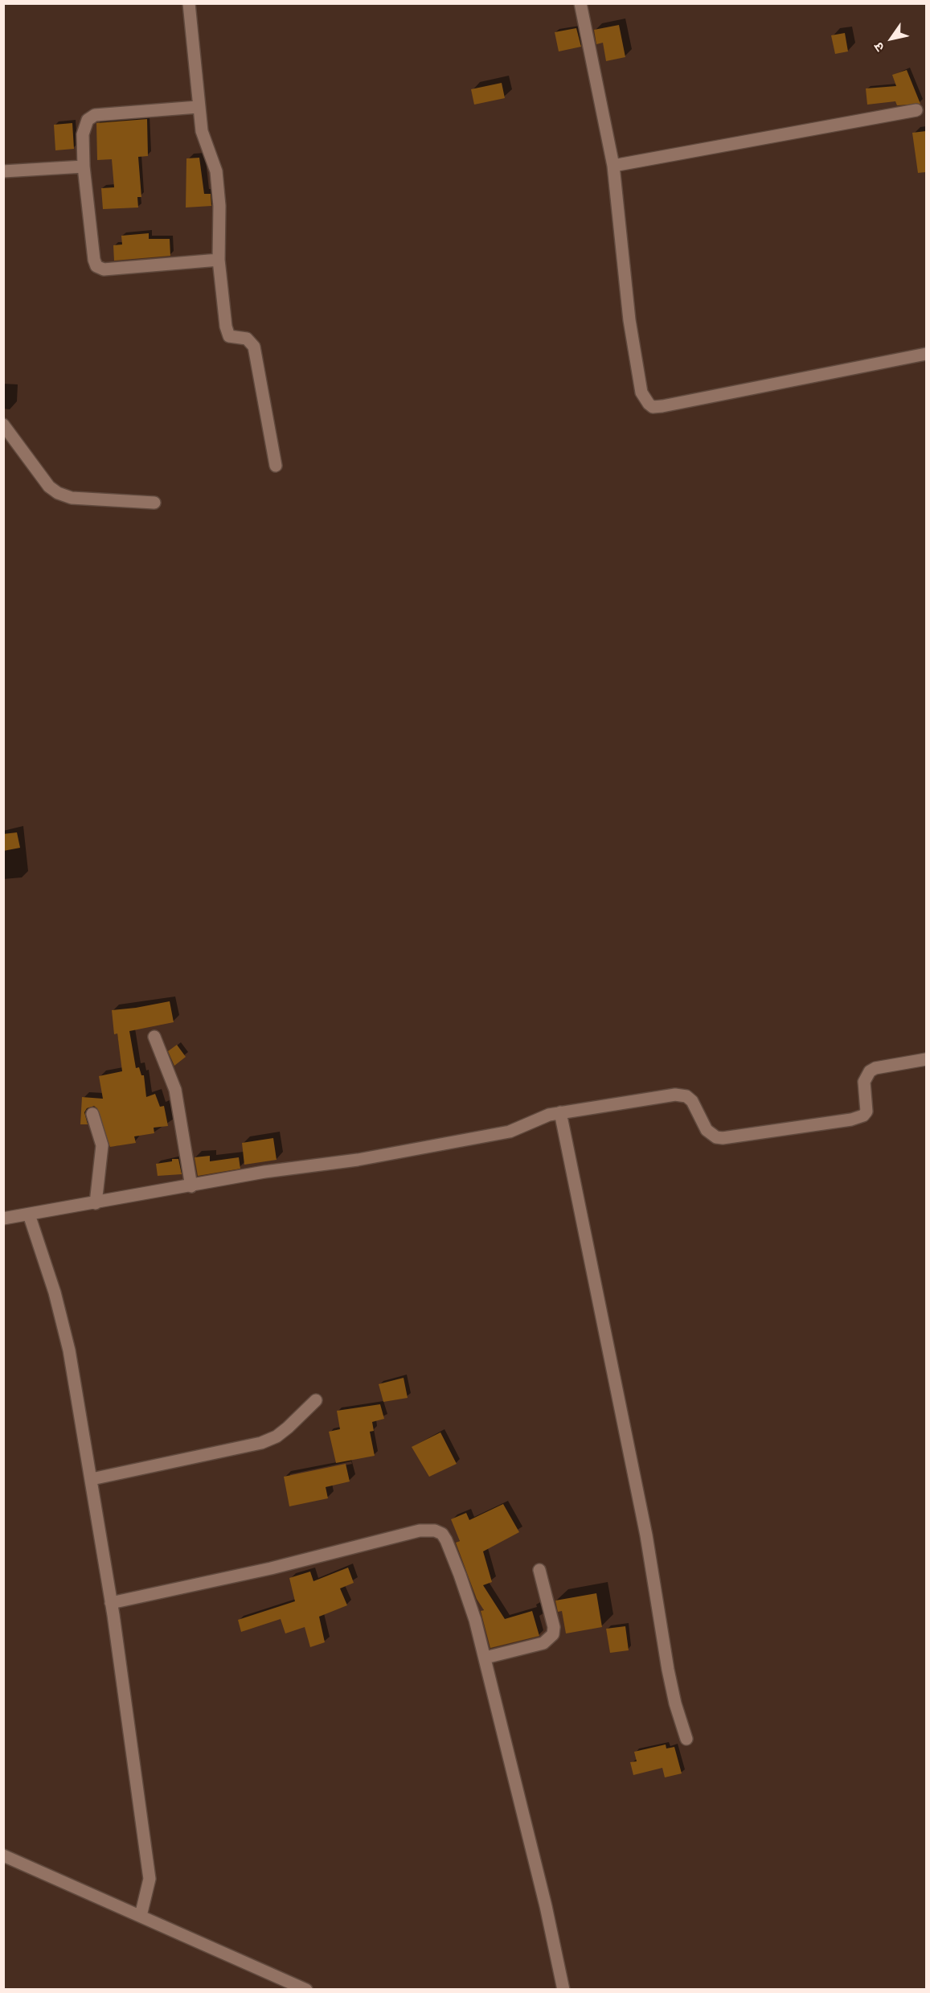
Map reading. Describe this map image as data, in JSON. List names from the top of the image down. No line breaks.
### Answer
{"north":"bottom left"}
